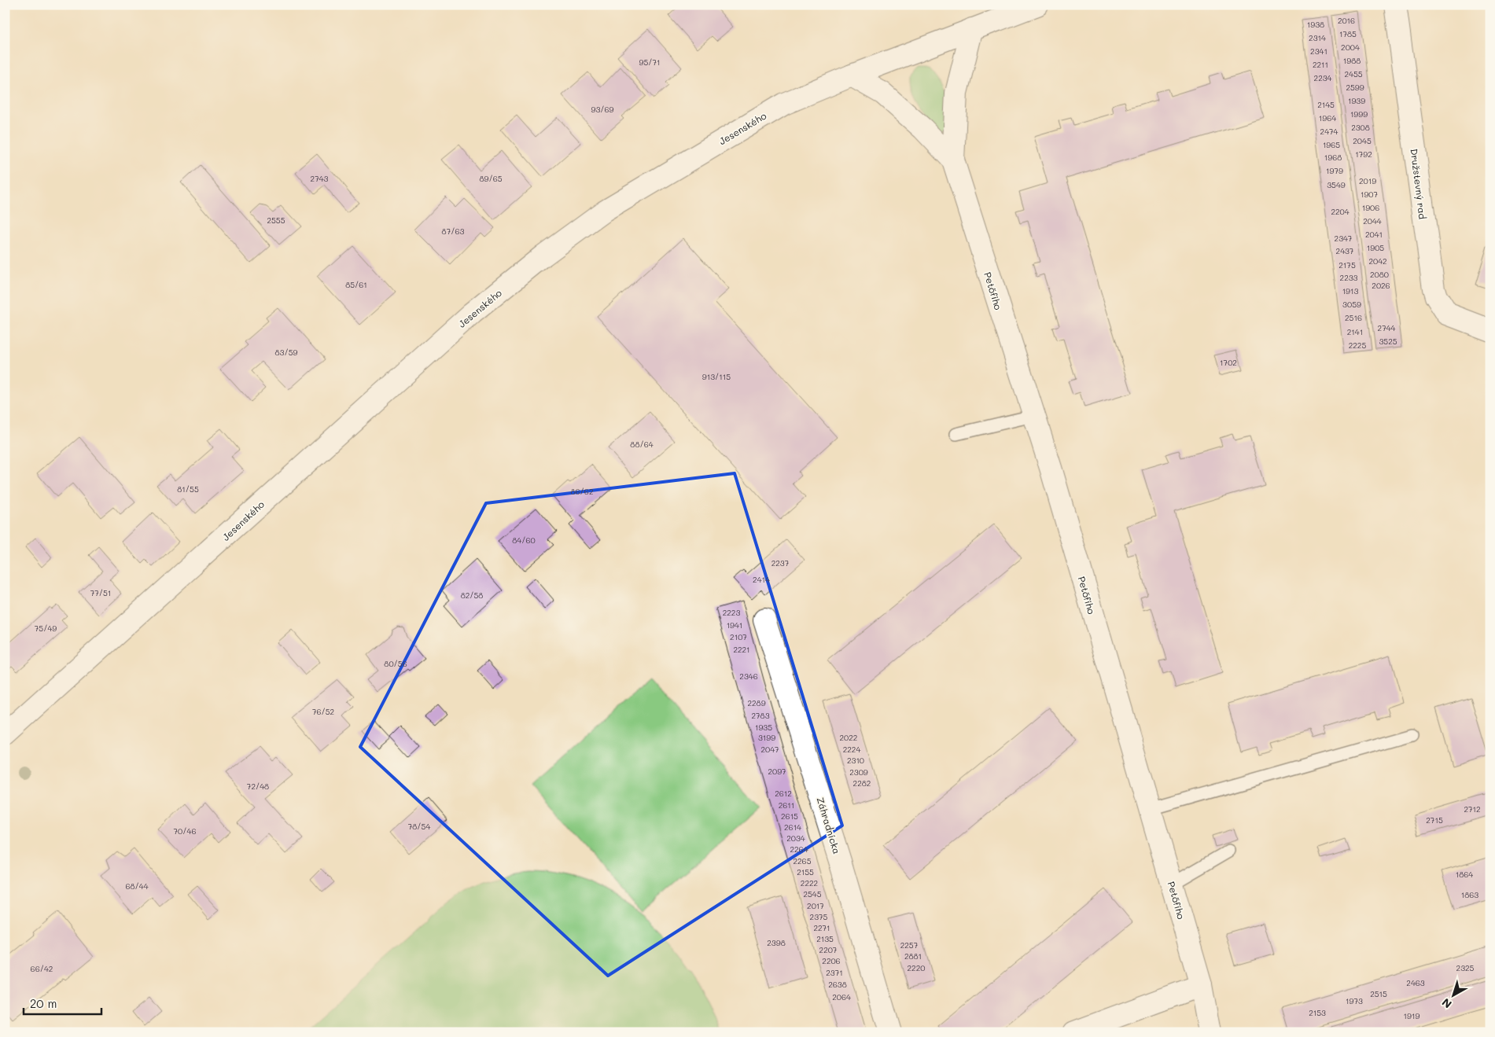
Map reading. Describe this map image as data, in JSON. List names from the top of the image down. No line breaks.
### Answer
{"streets":{"street":["Jesenského","Družstevný rad","Petőfiho","Záhradnícka"]},"crossings":[["Jesenského","Petőfiho"]],"house_numbers":["2016","1938","1785","2314","2004","2341","1988","95/71","2211","2455","2234","2599","1939","2145","93/69","1999","1964","2308","2474","2045","1965","1792","1968","1979","2743","89/65","2019","3549","1907","1906","2204","2555","2044","87/63","2041","2347","1905","2437","2042","2175","2080","2233","85/61","2026","1913","3059","2516","2744","2141","3525","2225","83/59","1702","913/115","88/64","81/55","86/62","84/60","2237","2414","77/51","82/58","2223","1941","75/49","2107","2221","80/56","2346","2289","76/52","2783","1935","3199","2022","2047","2224","2310","2097","2309","2282","72/48","2612","2611","2712","2615","2715","78/54","2614","70/46","2034","2264","2265","2155","1864","2222","68/44","2545","1863","2017","2375","2271","2135","2398","2257","2207","2881","2206","2220","2325","66/42","2371","2463","2638","2515","2064","1973","2153","1919"],"scale_bar":"20 m","north":"bottom left"}
